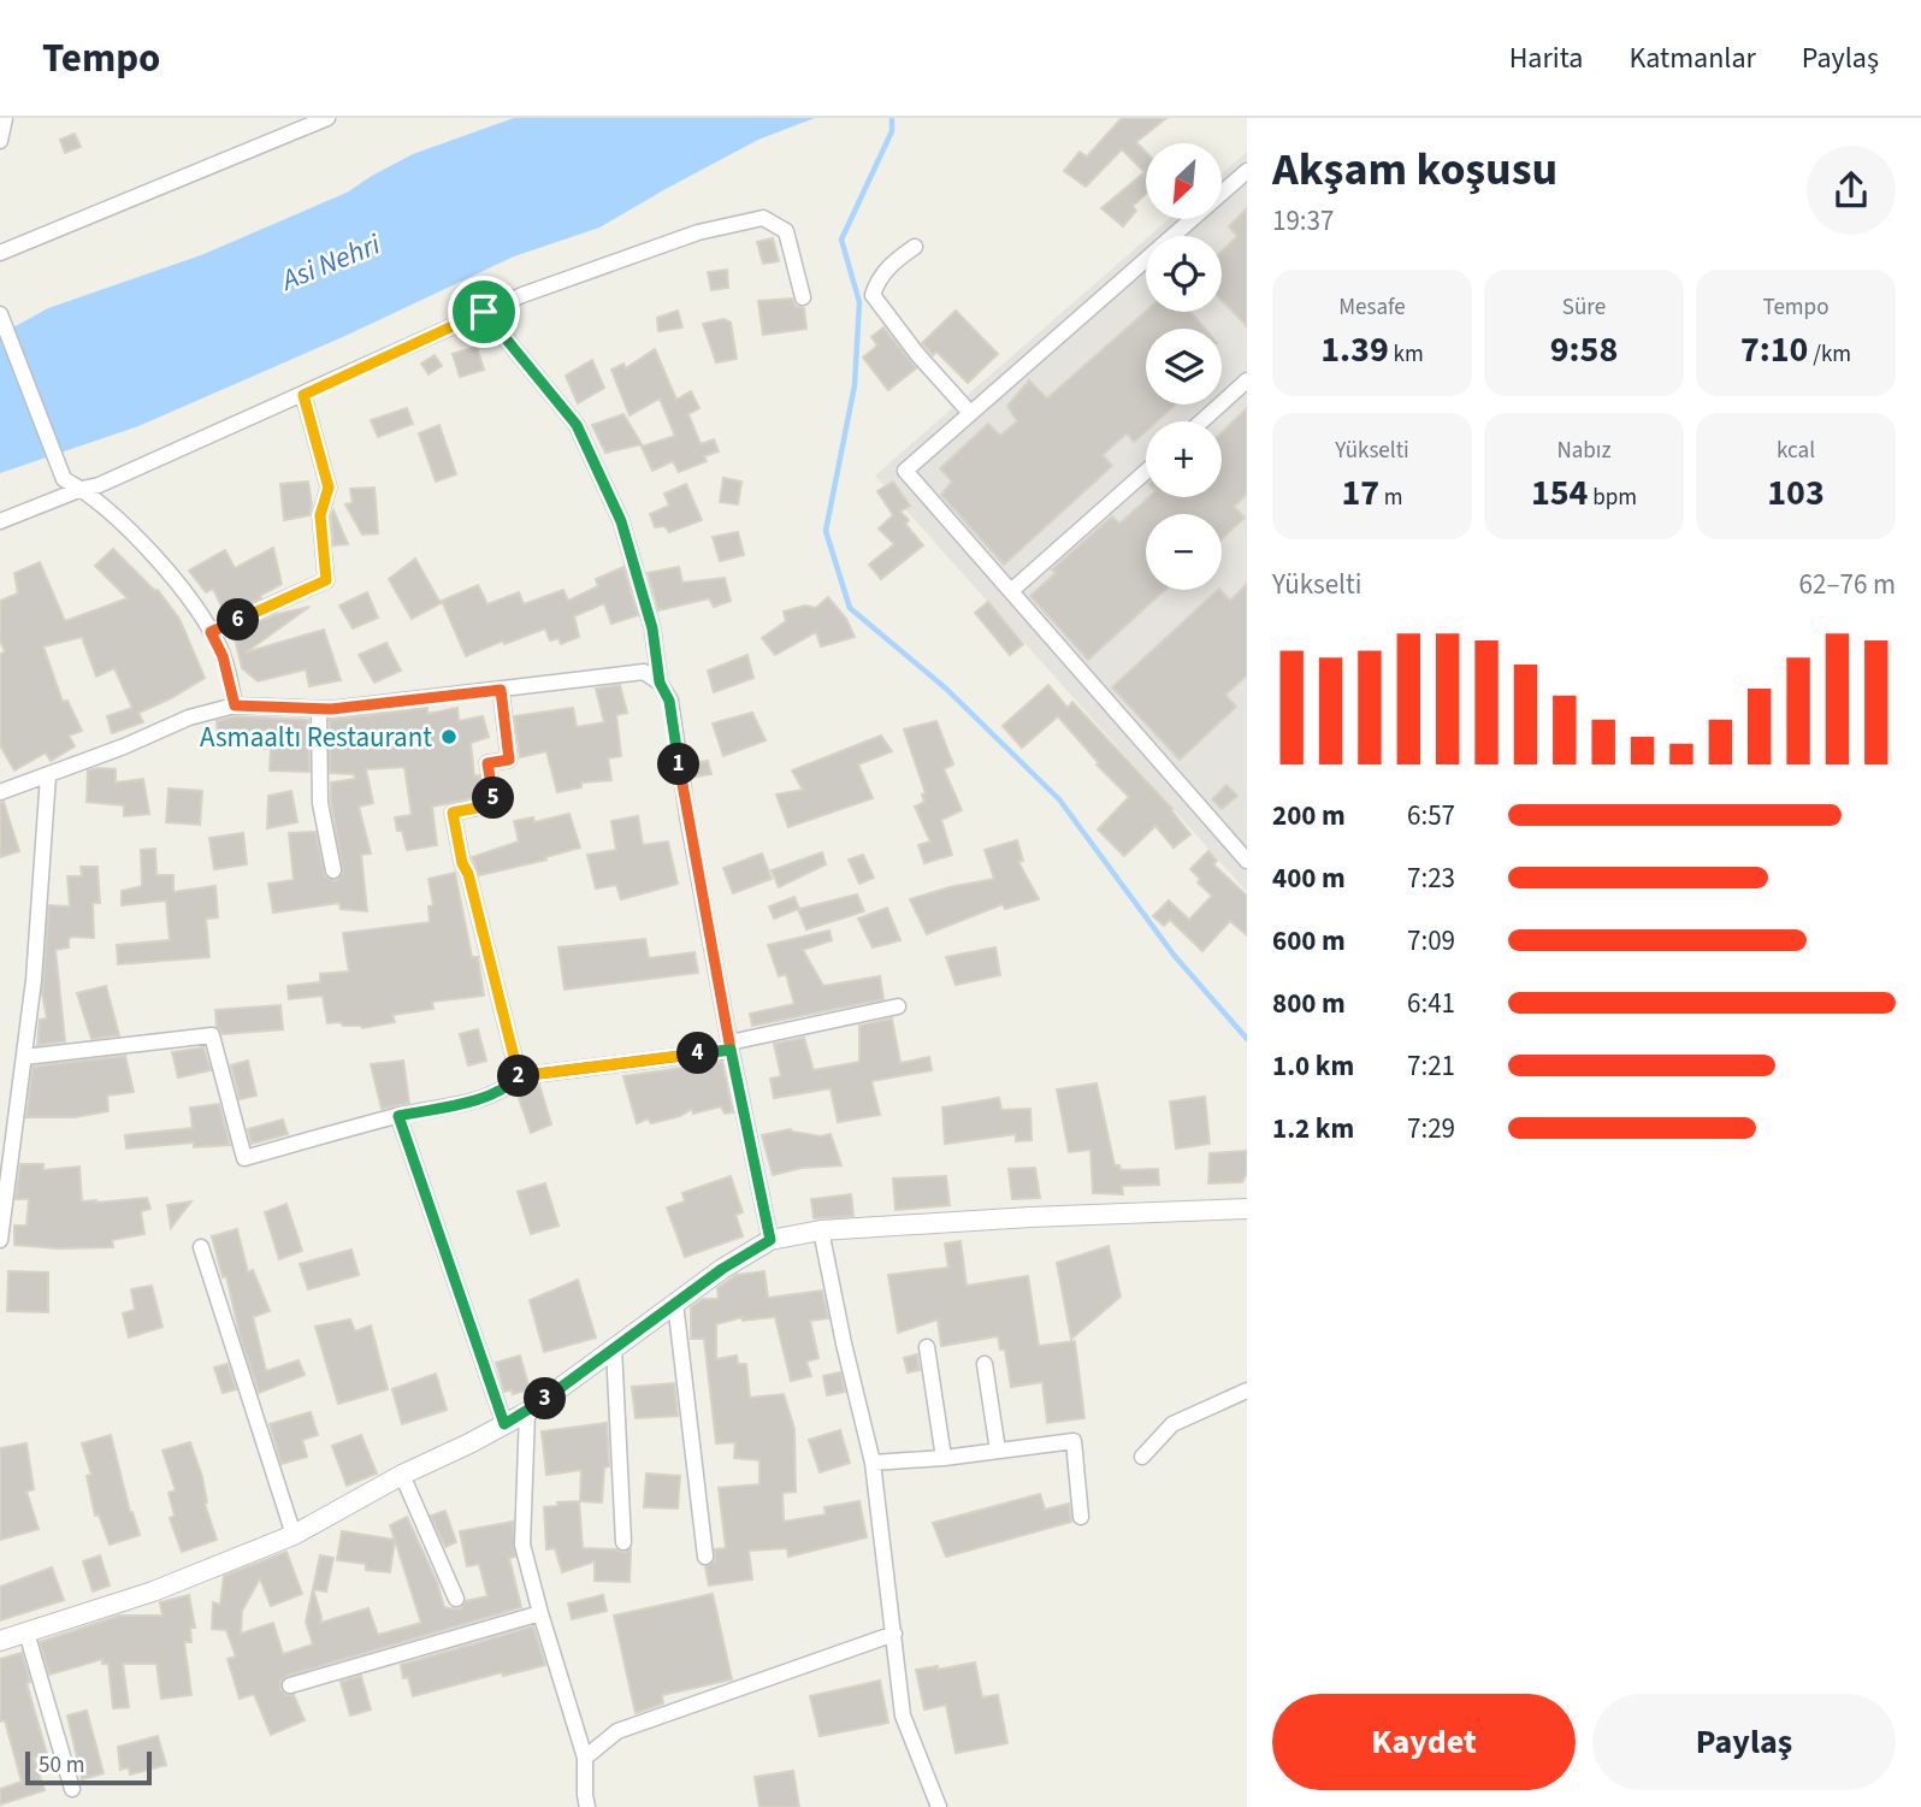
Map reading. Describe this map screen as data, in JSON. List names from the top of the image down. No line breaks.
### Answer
{"water":["Asi Nehri"],"places":["Asmaaltı Restaurant"],"scale_bar":"50 m","north":"bottom left","page":{"header":"Tempo","nav":["Harita","Katmanlar","Paylaş"],"heading":["Akşam koşusu","19:37"],"map_buttons":["+","−"],"stats":[["Mesafe","1.39 km"],["Süre","9:58"],["Tempo","7:10 /km"],["Yükselti","17 m"],["Nabız","154 bpm"],["kcal","103"]],"chart":["Yükselti","62–76 m"],"pins":["6","1","5","4","2","3"],"list":[{"name":"200 m","note":"6:57"},{"name":"400 m","note":"7:23"},{"name":"600 m","note":"7:09"},{"name":"800 m","note":"6:41"},{"name":"1.0 km","note":"7:21"},{"name":"1.2 km","note":"7:29"}],"buttons":["Kaydet","Paylaş"],"scale":"50 m"}}
